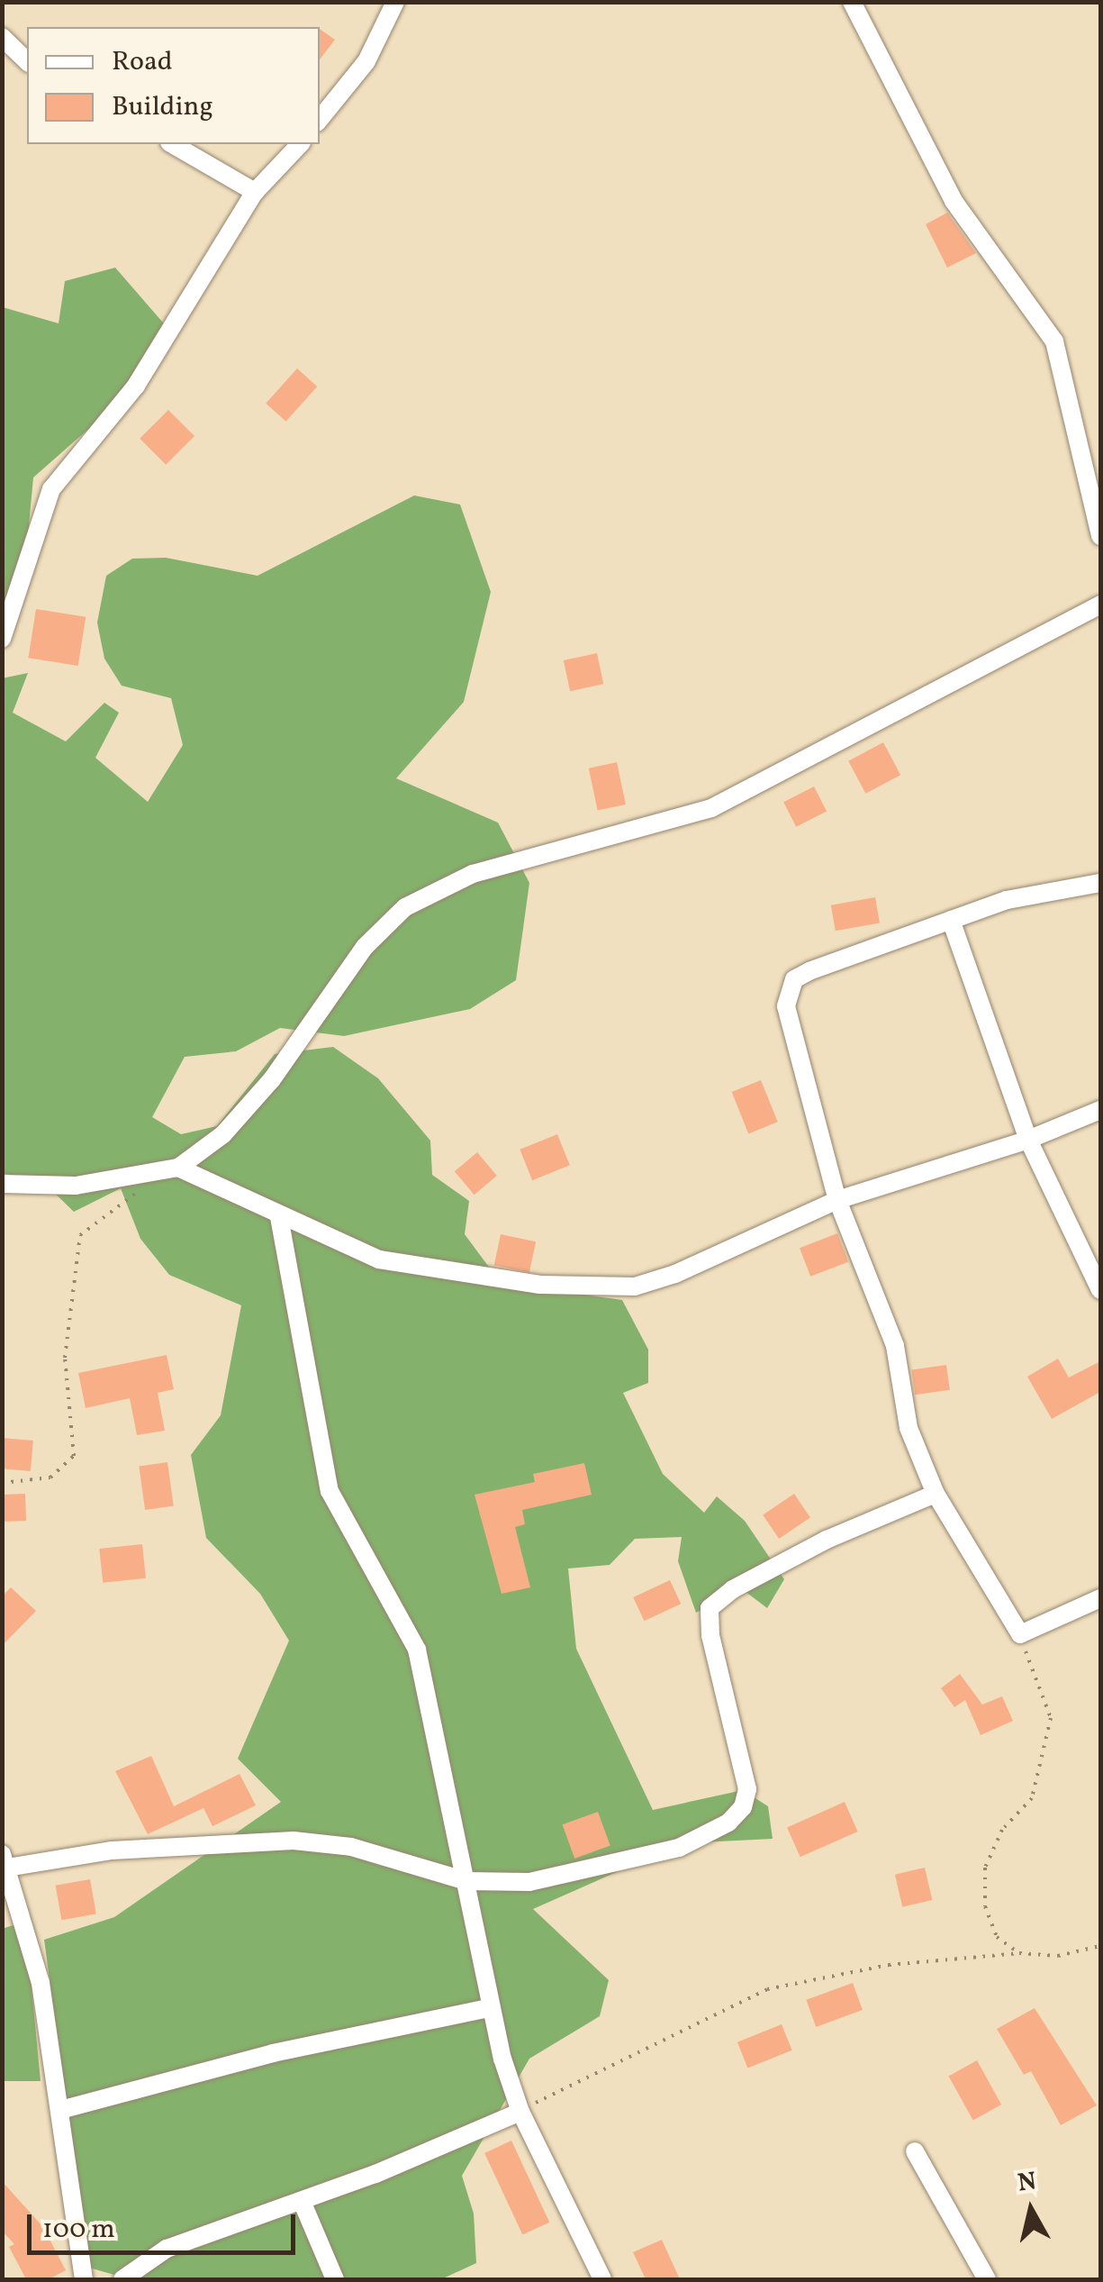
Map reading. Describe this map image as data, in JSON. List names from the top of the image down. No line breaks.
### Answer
{"legend":["Road","Building"],"scale_bar":"100 m","north":"top"}
